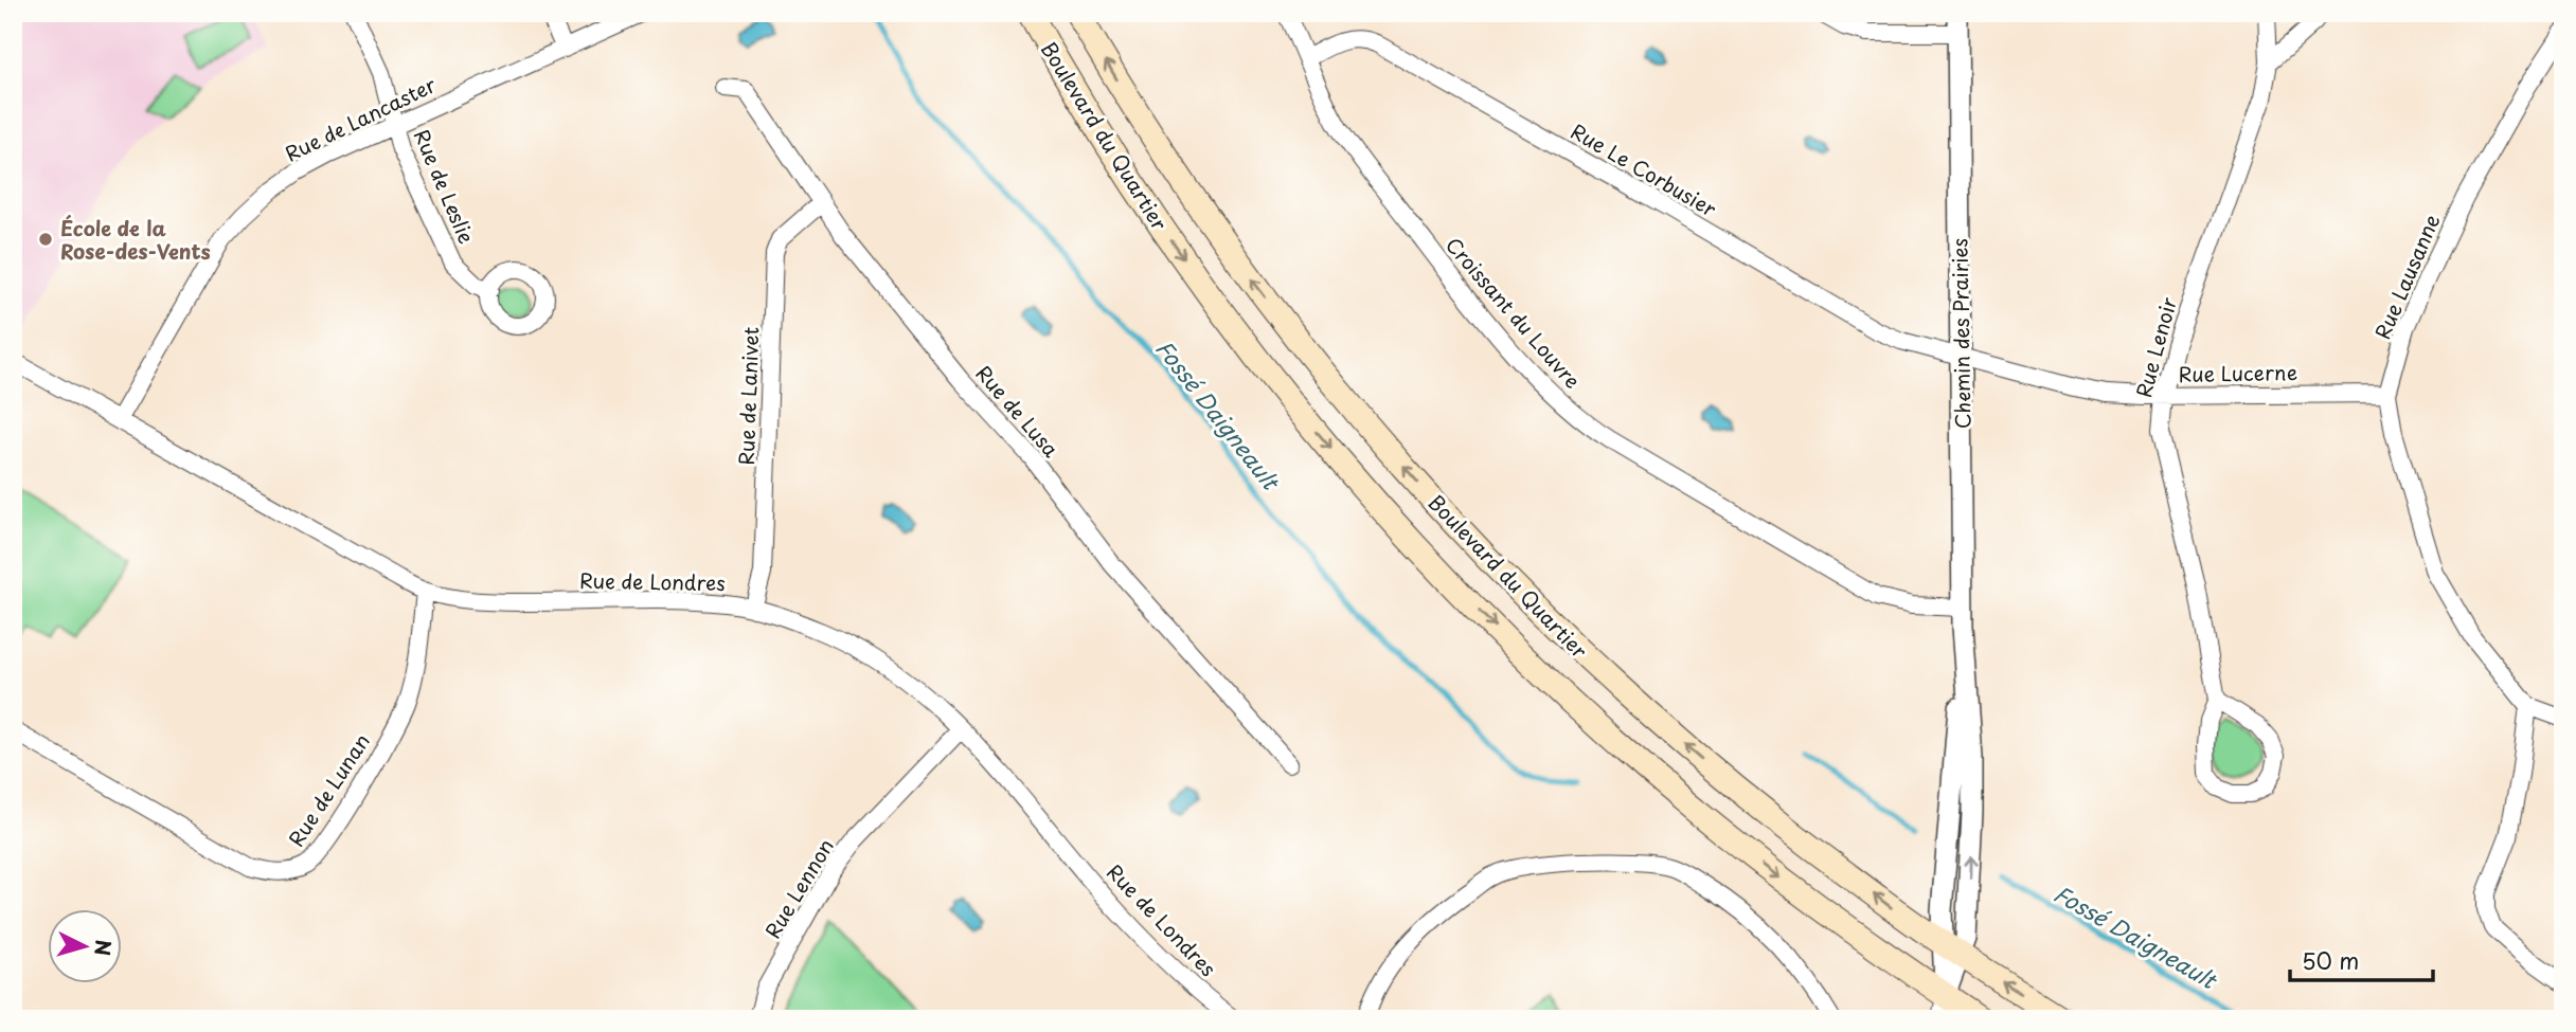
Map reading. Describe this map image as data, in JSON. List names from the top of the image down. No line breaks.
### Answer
{"streets":{"main road":["Boulevard du Quartier"],"street":["Rue de Lancaster","Rue Le Corbusier","Rue de Leslie","Rue Lausanne","Croissant du Louvre","Chemin des Prairies","Rue Lenoir","Rue Lucerne","Rue de Lanivet","Rue de Lusa","Rue de Londres","Rue de Lunan","Rue Lennon"]},"crossings":[["Rue de Lancaster","Rue de Leslie"],["Rue de Lancaster","Rue de Londres"],["Boulevard du Quartier","Chemin des Prairies"],["Rue Le Corbusier","Croissant du Louvre"],["Rue Le Corbusier","Chemin des Prairies"],["Rue Le Corbusier","Rue Lucerne"],["Rue Lausanne","Rue Lucerne"],["Croissant du Louvre","Chemin des Prairies"],["Chemin des Prairies","Rue Lucerne"],["Rue Lenoir","Rue Lucerne"],["Rue de Lanivet","Rue de Lusa"],["Rue de Lanivet","Rue de Londres"],["Rue de Londres","Rue de Lunan"],["Rue de Londres","Rue Lennon"]],"water":["Fossé Daigneault"],"places":["École de la Rose-des-Vents"],"scale_bar":"50 m","north":"right"}
